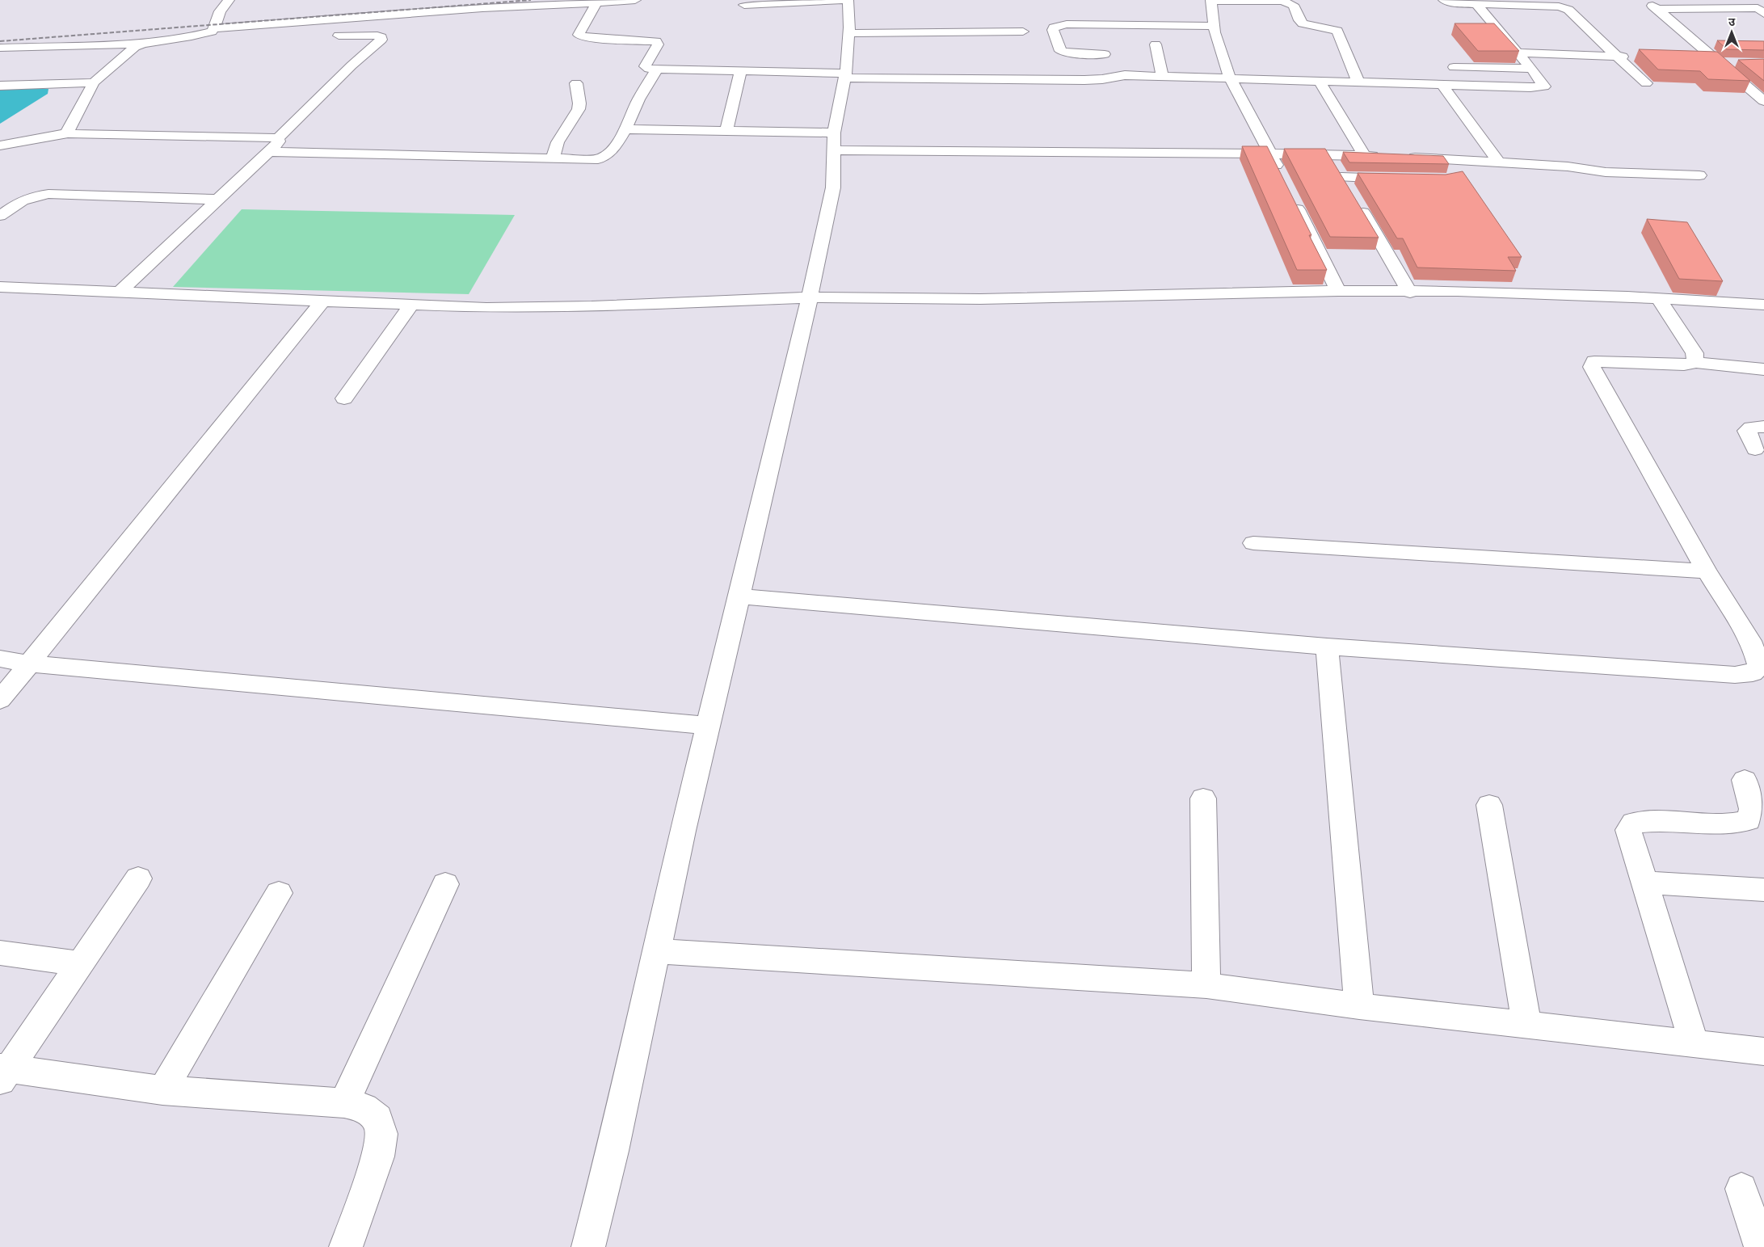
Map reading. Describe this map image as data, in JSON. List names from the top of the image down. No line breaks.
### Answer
{"north":"top"}
